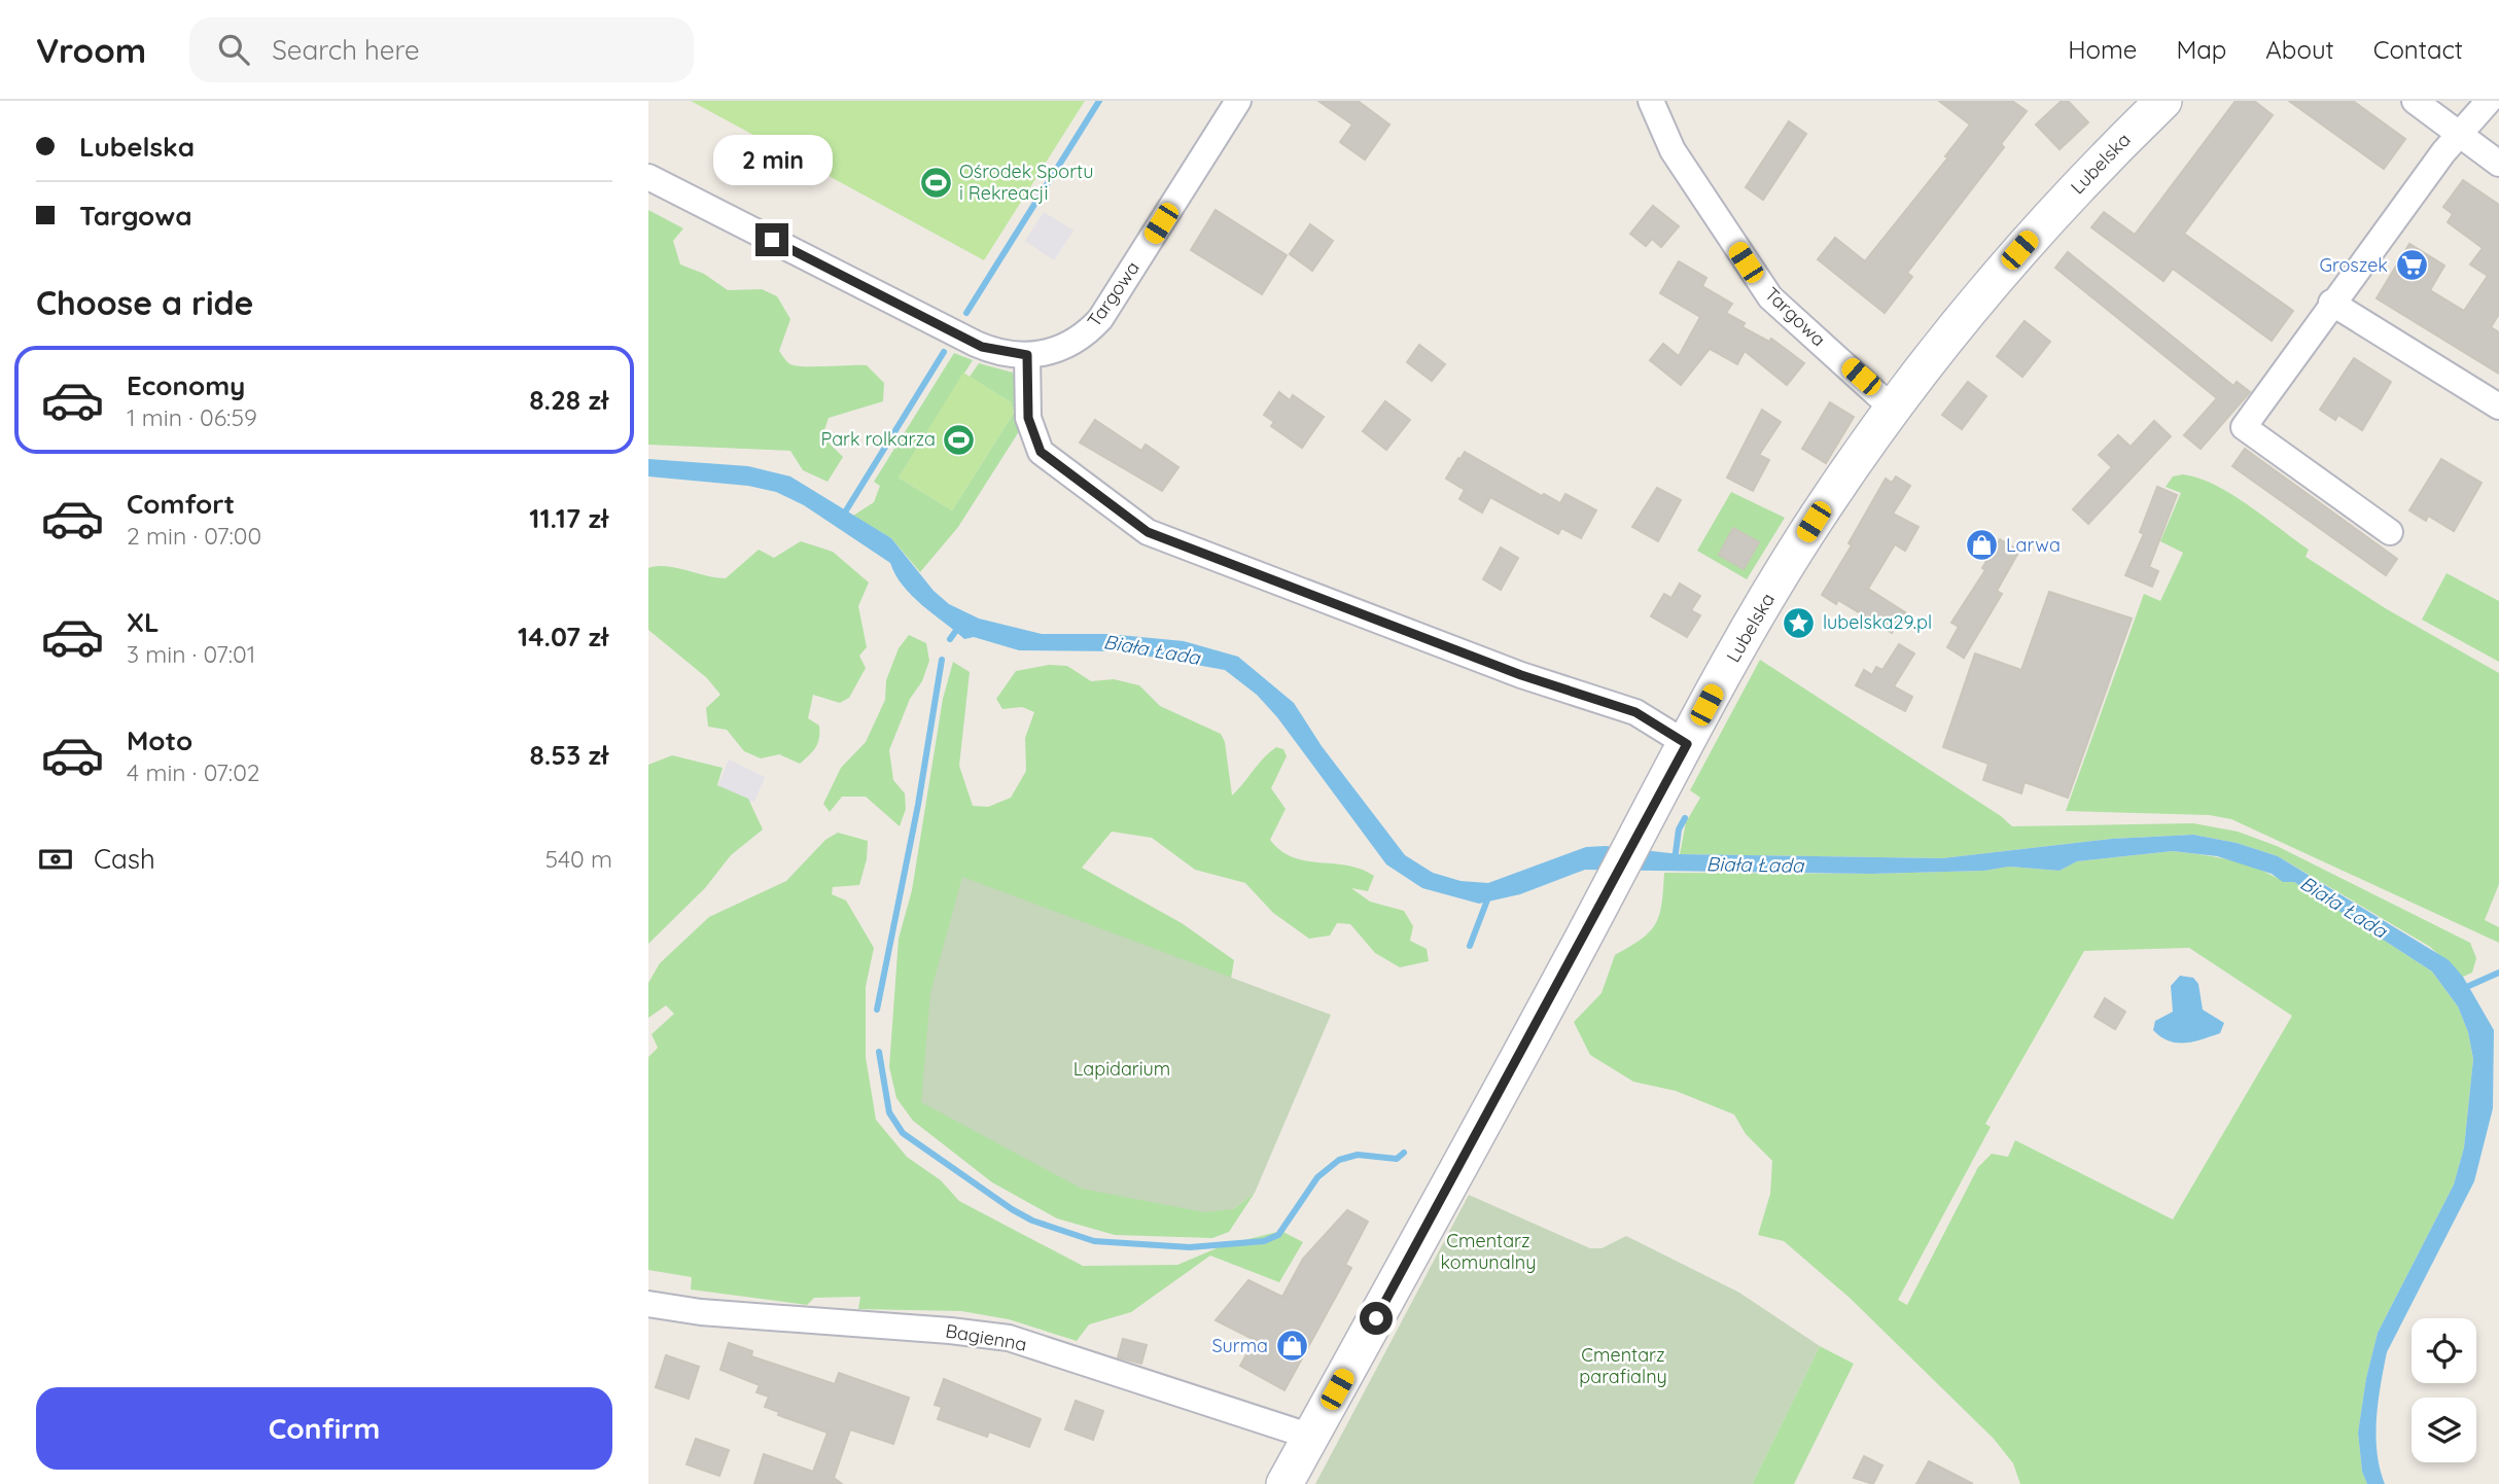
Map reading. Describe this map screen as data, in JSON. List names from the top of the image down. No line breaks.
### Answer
{"streets":{"street":["Lubelska","Targowa","Bagienna"]},"crossings":[["Lubelska","Targowa"],["Lubelska","Bagienna"]],"water":["Biała Łada"],"parks":["Lapidarium","Cmentarz komunalny","Cmentarz parafialny"],"places":{"sports":["Ośrodek Sportu i Rekreacji","Park rolkarza"],"supermarket":["Groszek"],"shop":["Larwa","Surma"],"place":["lubelska29.pl"]},"page":{"header":"Vroom","search":"Search here","nav":["Home","Map","About","Contact"],"banner":["Lubelska","Targowa"],"bubble":"2 min","heading":"Choose a ride","list":[{"name":"Economy","note":"1 min · 06:59","value":"8.28 zł"},{"name":"Comfort","note":"2 min · 07:00","value":"11.17 zł"},{"name":"XL","note":"3 min · 07:01","value":"14.07 zł"},{"name":"Moto","note":"4 min · 07:02","value":"8.53 zł"}],"pay":["Cash","540 m"],"buttons":"Confirm"}}
